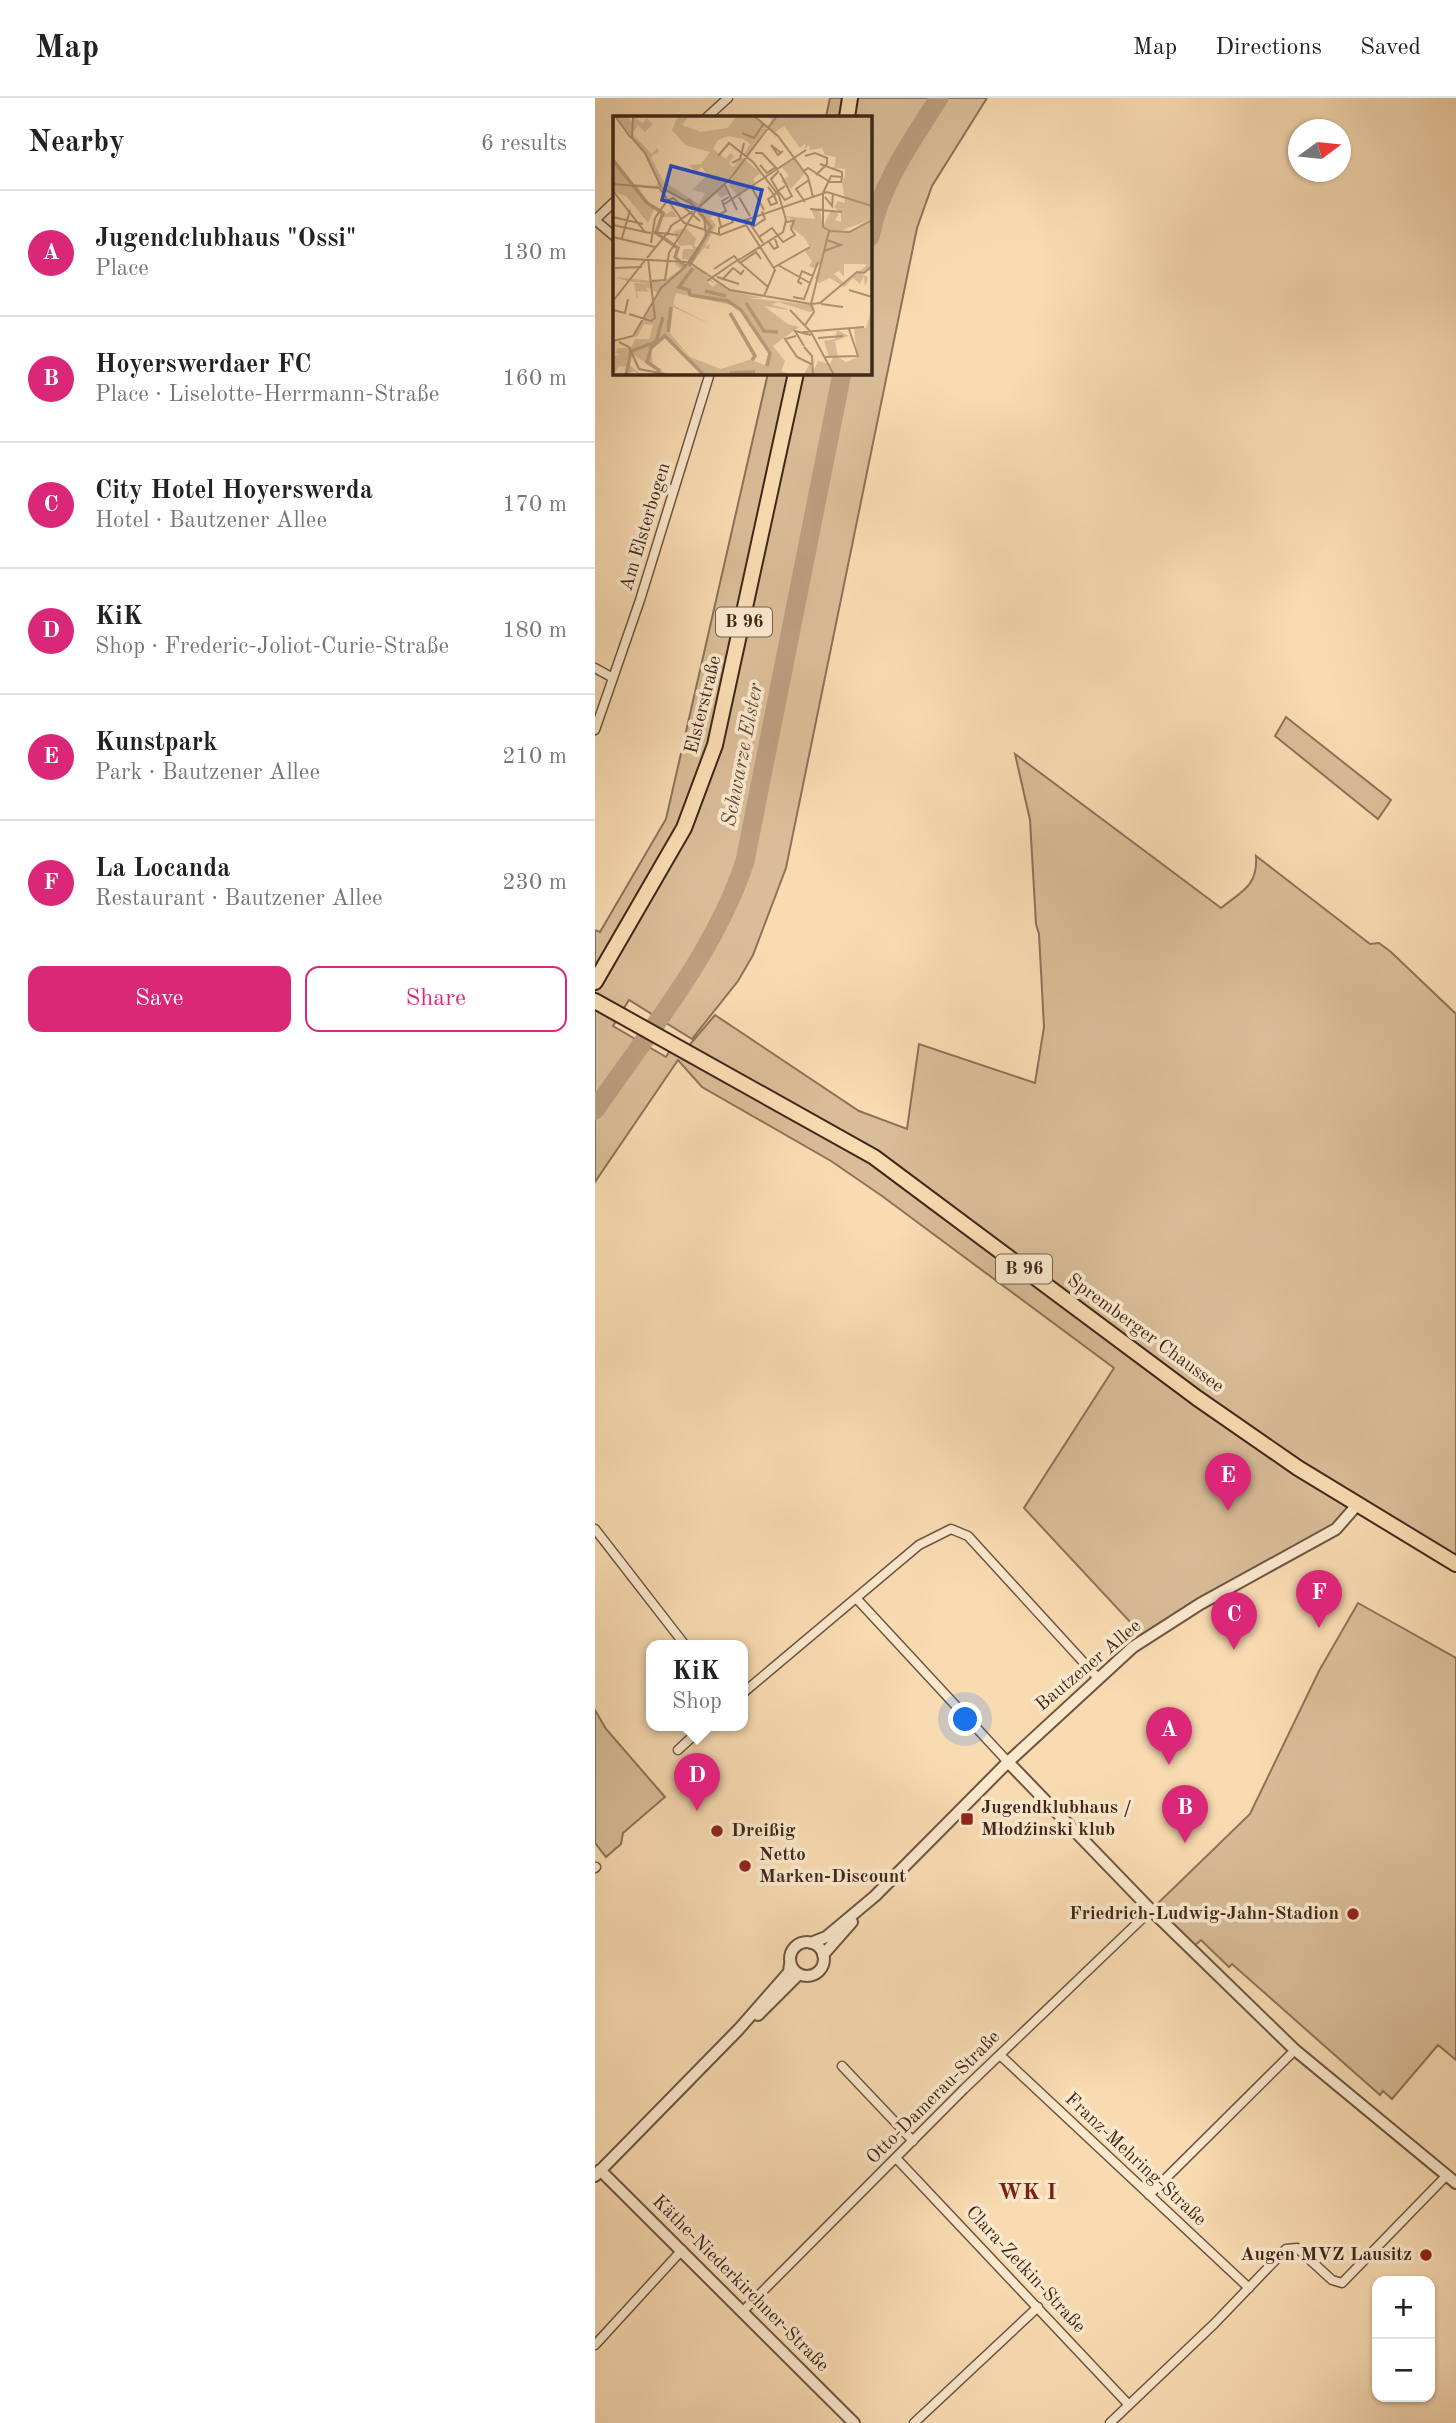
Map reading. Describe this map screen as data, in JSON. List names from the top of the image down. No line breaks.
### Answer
{"streets":{"main road":["B 96","Elsterstraße","Spremberger Chaussee"],"street":["Am Elsterbogen","Bautzener Allee","Otto-Damerau-Straße","Franz-Mehring-Straße","Clara-Zetkin-Straße","Käthe-Niederkirchner-Straße"]},"crossings":[["Spremberger Chaussee","Bautzener Allee"],["Bautzener Allee","Käthe-Niederkirchner-Straße"],["Otto-Damerau-Straße","Franz-Mehring-Straße"],["Otto-Damerau-Straße","Clara-Zetkin-Straße"],["Otto-Damerau-Straße","Käthe-Niederkirchner-Straße"]],"districts":["WK I"],"water":["Schwarze Elster"],"places":{"transit":["Jugendklubhaus / Młodźinski klub"],"other":["Dreißig","Netto Marken-Discount","Friedrich-Ludwig-Jahn-Stadion","Augen MVZ Lausitz"]},"north":"right","page":{"header":"Map","nav":["Map","Directions","Saved"],"heading":["Nearby","6 results"],"list":[{"mark":"A","name":"Jugendclubhaus \"Ossi\"","note":"Place","value":"130 m"},{"mark":"B","name":"Hoyerswerdaer FC","note":"Place · Liselotte-Herrmann-Straße","value":"160 m"},{"mark":"C","name":"City Hotel Hoyerswerda","note":"Hotel · Bautzener Allee","value":"170 m"},{"mark":"D","name":"KiK","note":"Shop · Frederic-Joliot-Curie-Straße","value":"180 m"},{"mark":"E","name":"Kunstpark","note":"Park · Bautzener Allee","value":"210 m"},{"mark":"F","name":"La Locanda","note":"Restaurant · Bautzener Allee","value":"230 m"}],"buttons":["Save","Share"],"pins":["E","F","C","A","D","B"],"popup":["KiK","Shop"],"map_buttons":["+","−"]}}
